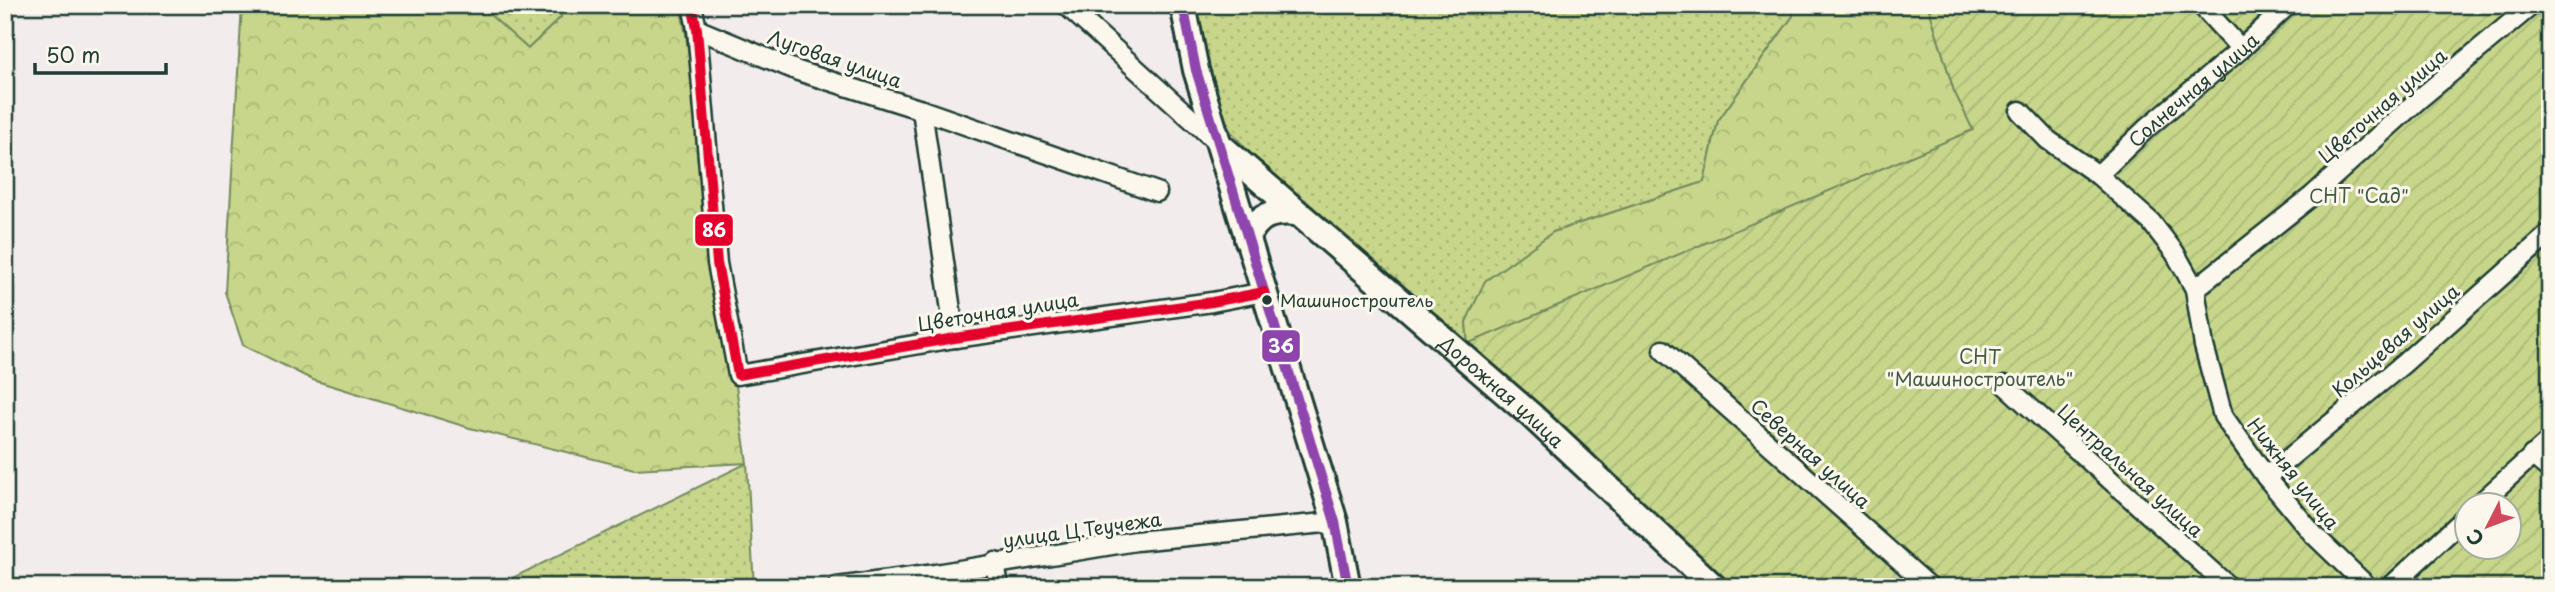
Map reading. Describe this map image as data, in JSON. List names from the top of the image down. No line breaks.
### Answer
{"streets":{"street":["Луговая улица","Солнечная улица","Цветочная улица","Кольцевая улица","Дорожная улица","Северная улица","Центральная улица","Нижняя улица","улица Ц.Теучежа"]},"crossings":[["Луговая улица","Цветочная улица"],["Солнечная улица","Нижняя улица"],["Цветочная улица","Нижняя улица"],["Кольцевая улица","Нижняя улица"]],"parks":["СНТ \"Сад\"","СНТ \"Машиностроитель\""],"places":["Машиностроитель"],"lines":["transit line 36","transit line 86"],"scale_bar":"50 m","north":"bottom left"}
